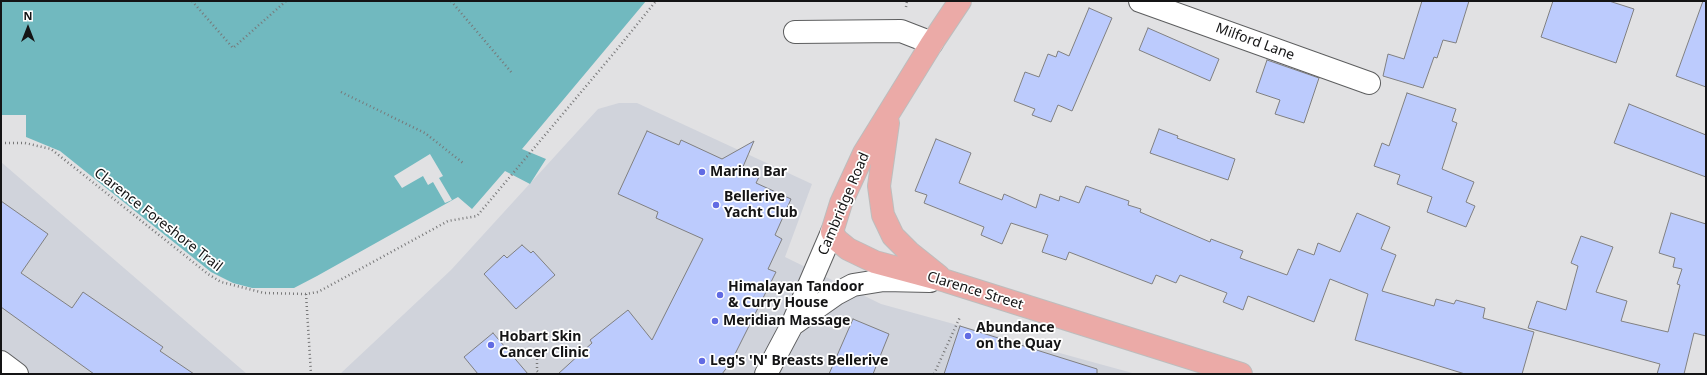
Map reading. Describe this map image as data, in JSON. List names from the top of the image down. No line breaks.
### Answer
{"streets":{"main road":["Cambridge Road","Clarence Street"],"street":["Milford Lane"],"path":["Clarence Foreshore Trail"]},"crossings":[["Cambridge Road","Clarence Street"]],"places":["Marina Bar","Bellerive Yacht Club","Himalayan Tandoor & Curry House","Meridian Massage","Abundance on the Quay","Hobart Skin Cancer Clinic","Leg's 'N' Breasts Bellerive"],"north":"top"}
